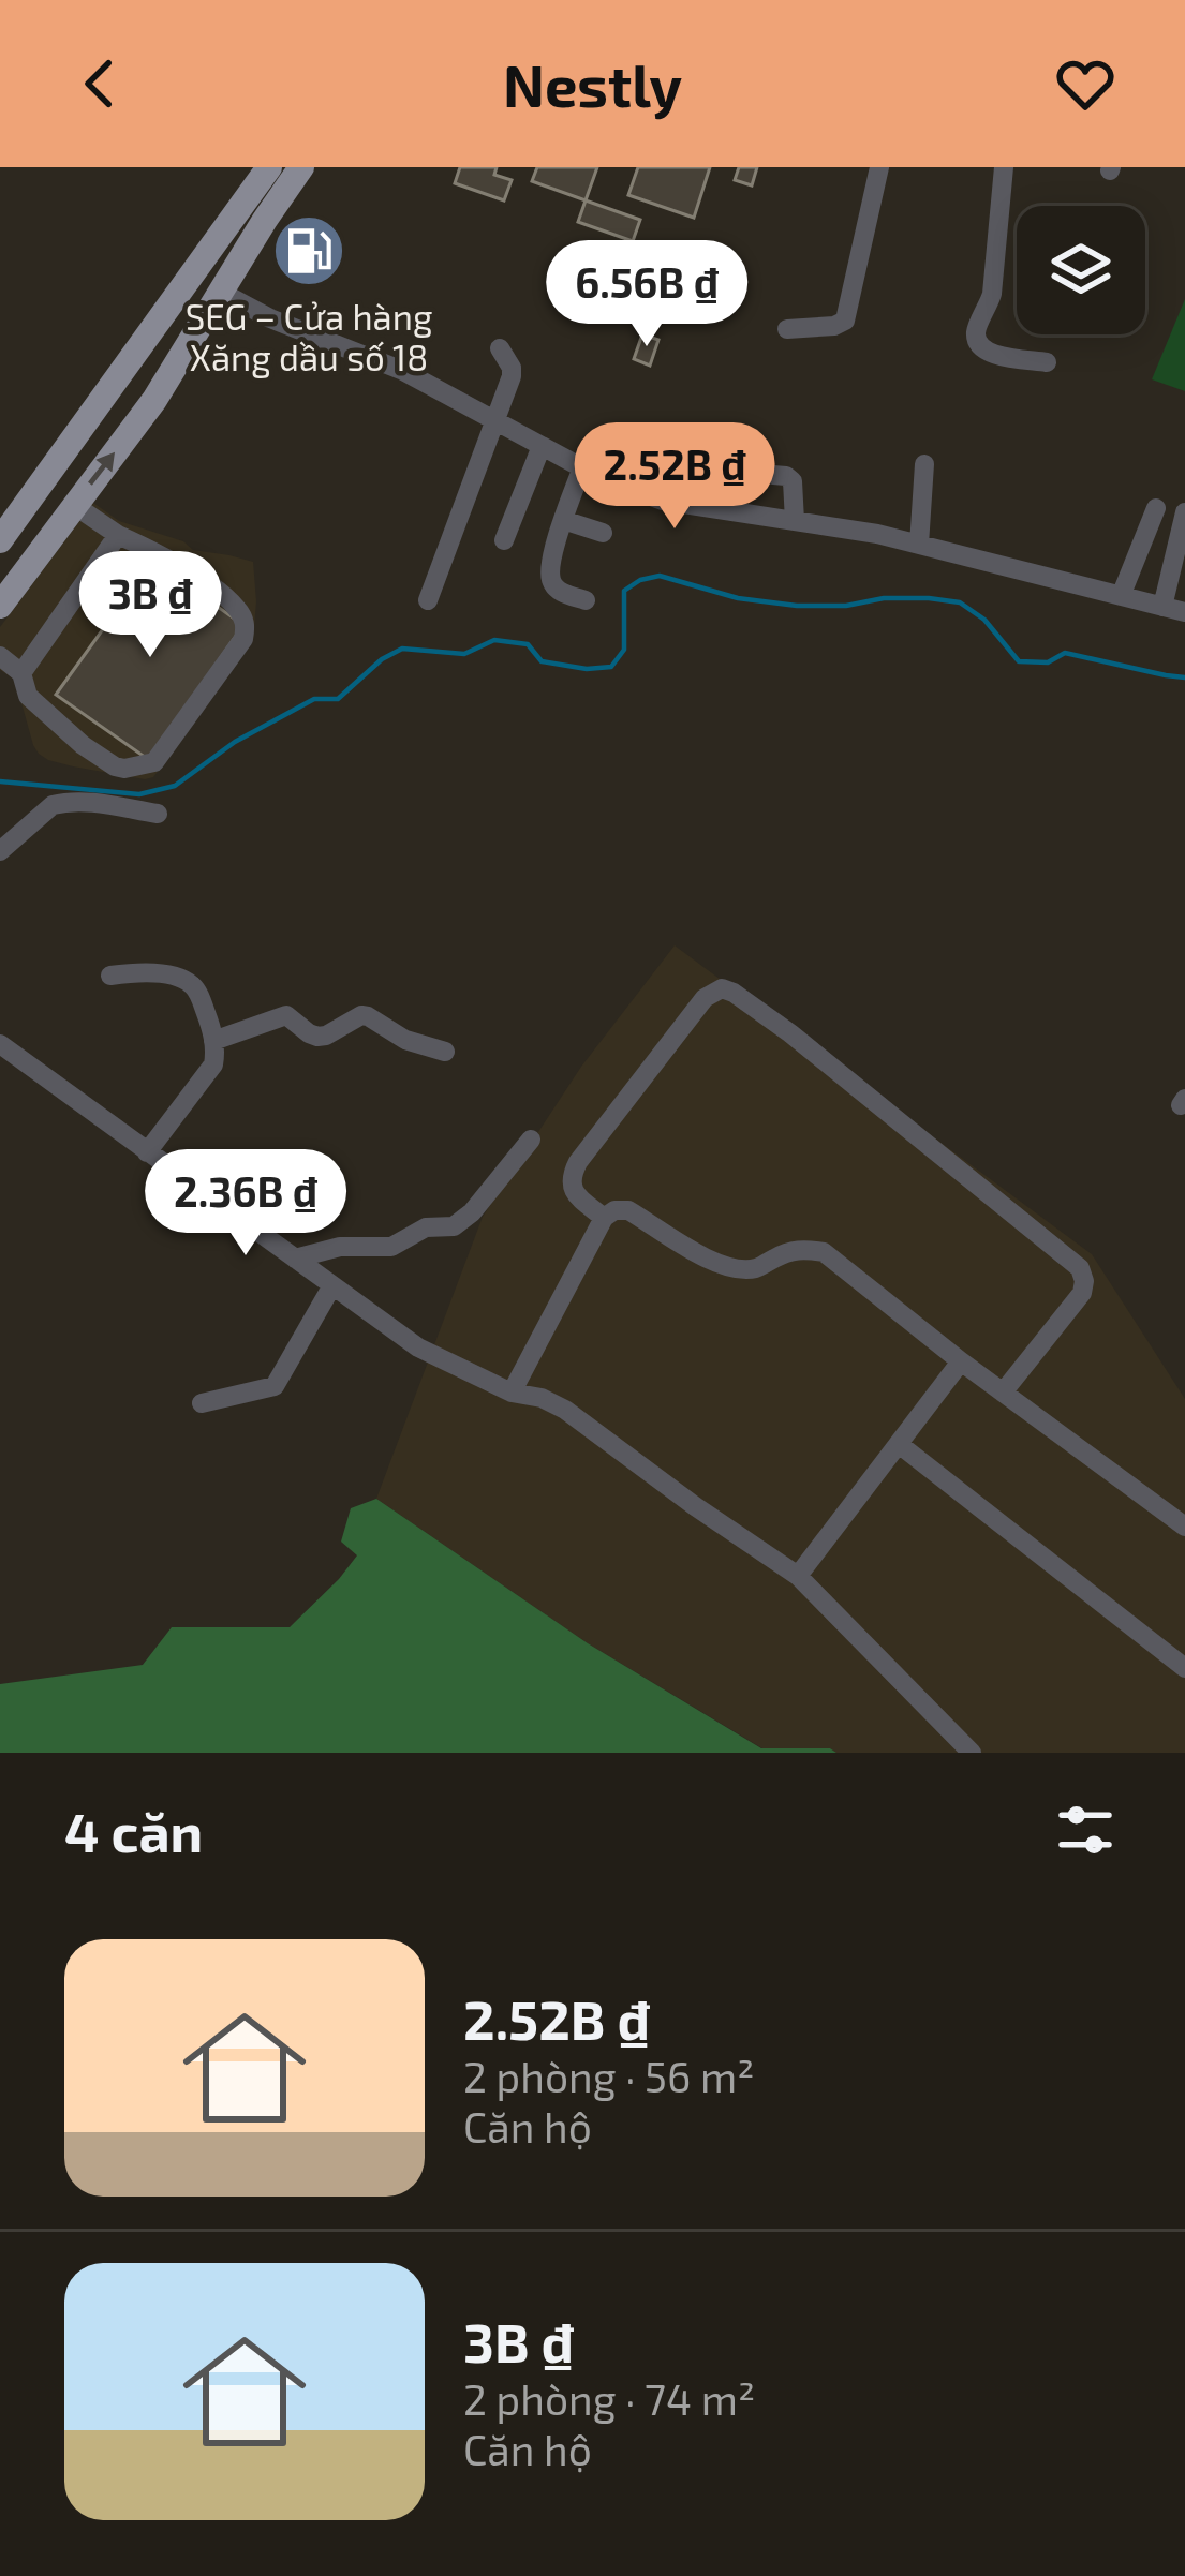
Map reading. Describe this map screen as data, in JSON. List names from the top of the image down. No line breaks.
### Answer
{"places":{"fuel station":["SEG – Cửa hàng Xăng dầu số 18"]},"page":{"header":"Nestly","price":["6.56B ₫","2.52B ₫","3B ₫","2.36B ₫"],"heading":"4 căn","list":[{"name":"2.52B ₫","note":"2 phòng · 56 m² · Căn hộ"},{"name":"3B ₫","note":"2 phòng · 74 m² · Căn hộ"}]}}
